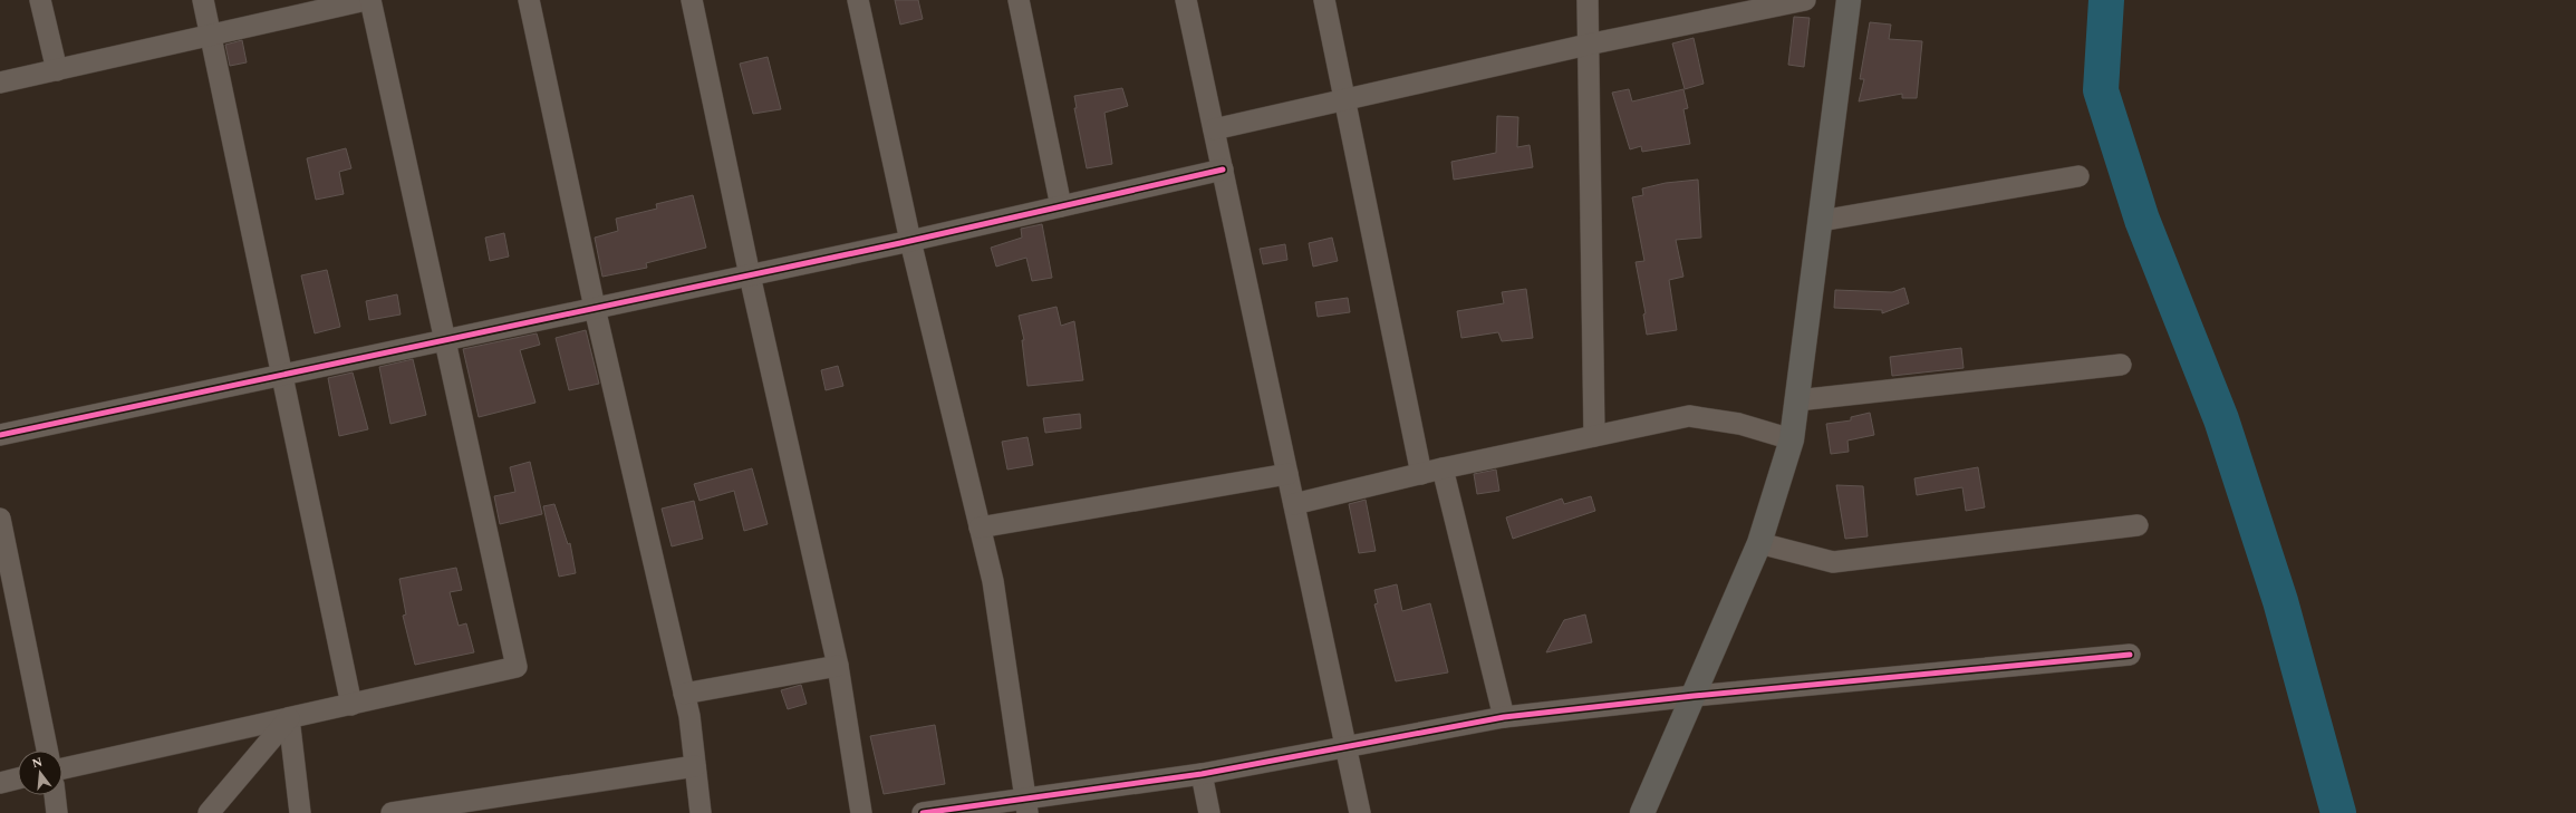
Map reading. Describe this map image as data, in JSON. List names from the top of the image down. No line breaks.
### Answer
{"north":"top"}
